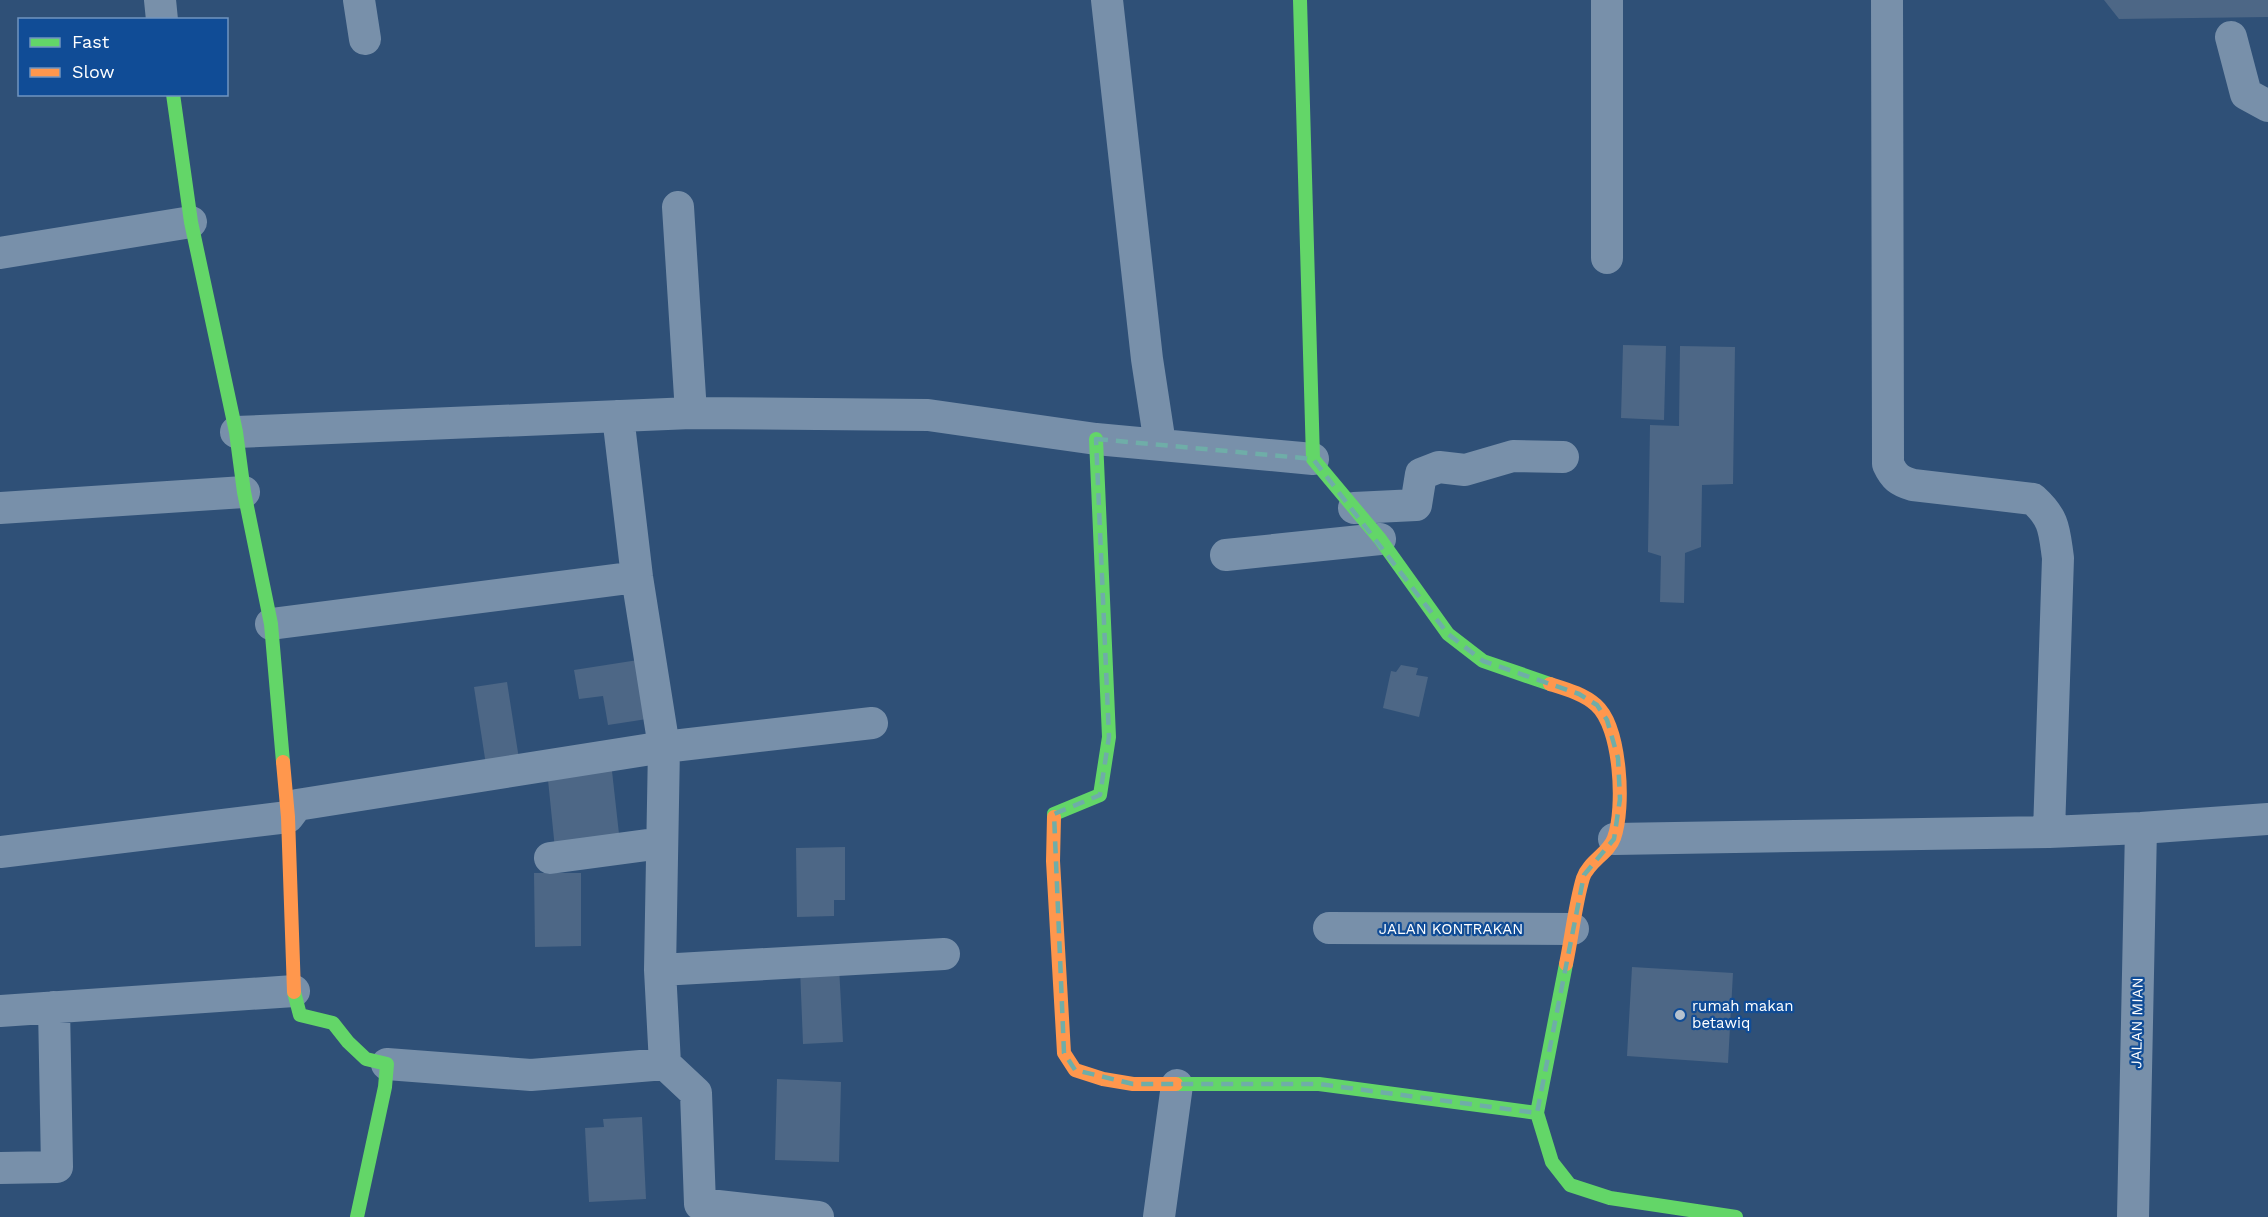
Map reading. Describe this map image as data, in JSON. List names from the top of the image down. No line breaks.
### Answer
{"streets":{"street":["JALAN KONTRAKAN","JALAN MIAN"]},"places":["rumah makan betawiq"],"legend":["Fast","Slow"]}
